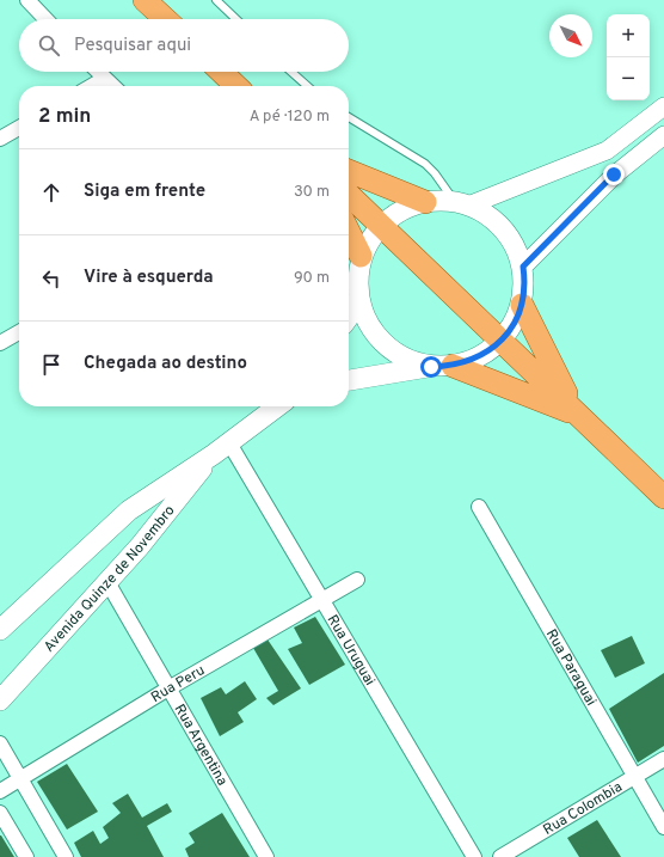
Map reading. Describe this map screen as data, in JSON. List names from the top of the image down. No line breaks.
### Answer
{"streets":{"main road":["Avenida Quinze de Novembro"],"street":["Rua Uruguai","Rua Paraguai","Rua Peru","Rua Argentina","Rua Colombia"]},"crossings":[["Avenida Quinze de Novembro","Rua Uruguai"],["Avenida Quinze de Novembro","Rua Argentina"],["Rua Uruguai","Rua Peru"],["Rua Paraguai","Rua Colombia"],["Rua Peru","Rua Argentina"]],"north":"bottom right","page":{"map_buttons":["+","−"],"search":"Pesquisar aqui","heading":["2 min","A pé · 120 m"],"list":[["Siga em frente","30 m"],["Vire à esquerda","90 m"],"Chegada ao destino"]}}
